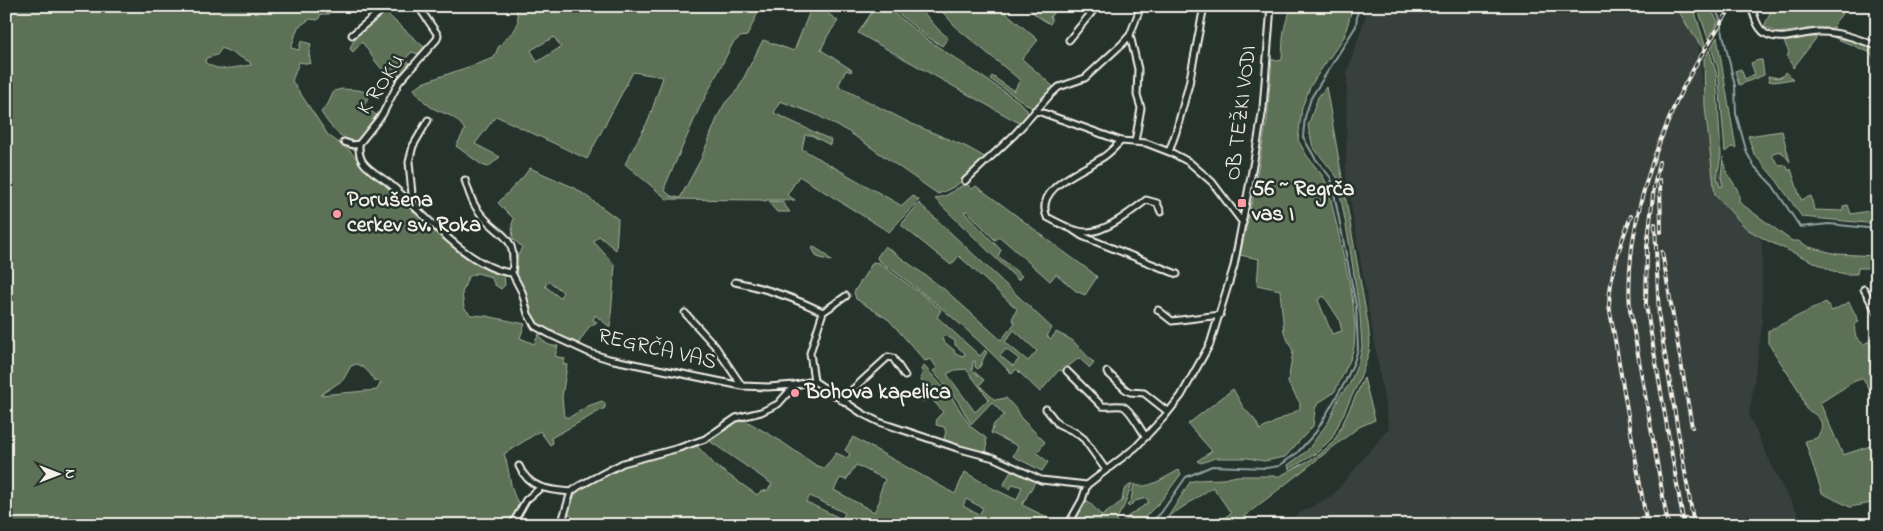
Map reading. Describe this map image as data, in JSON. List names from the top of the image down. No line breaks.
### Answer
{"streets":{"street":["K ROKU","OB TEŽKI VODI","REGRČA VAS"]},"places":{"transit":["56 ~ Regrča vas I"],"other":["Porušena cerkev sv. Roka","Bohova kapelica"]},"north":"right"}
